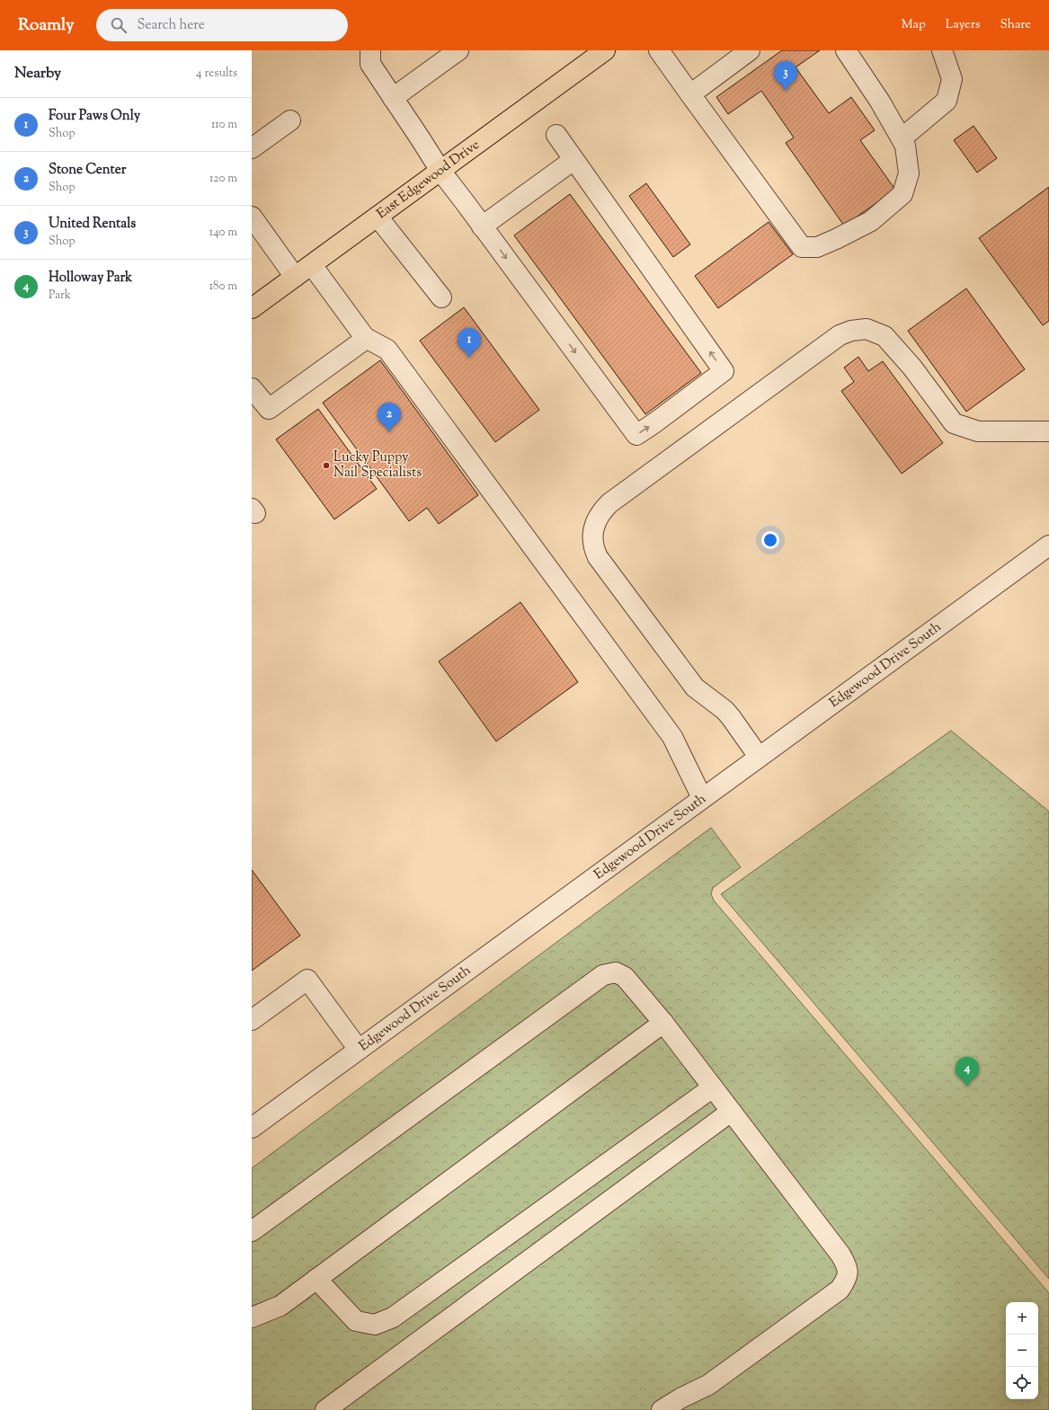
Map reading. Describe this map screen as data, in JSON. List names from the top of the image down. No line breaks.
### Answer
{"streets":{"main road":["East Edgewood Drive"],"street":["Edgewood Drive South"]},"places":["Lucky Puppy Nail Specialists"],"page":{"header":"Roamly","search":"Search here","nav":["Map","Layers","Share"],"heading":["Nearby","4 results"],"pins":["3","1","2","4"],"list":[{"mark":"1","name":"Four Paws Only","note":"Shop","value":"110 m"},{"mark":"2","name":"Stone Center","note":"Shop","value":"120 m"},{"mark":"3","name":"United Rentals","note":"Shop","value":"140 m"},{"mark":"4","name":"Holloway Park","note":"Park","value":"180 m"}],"map_buttons":["+","−"]}}
